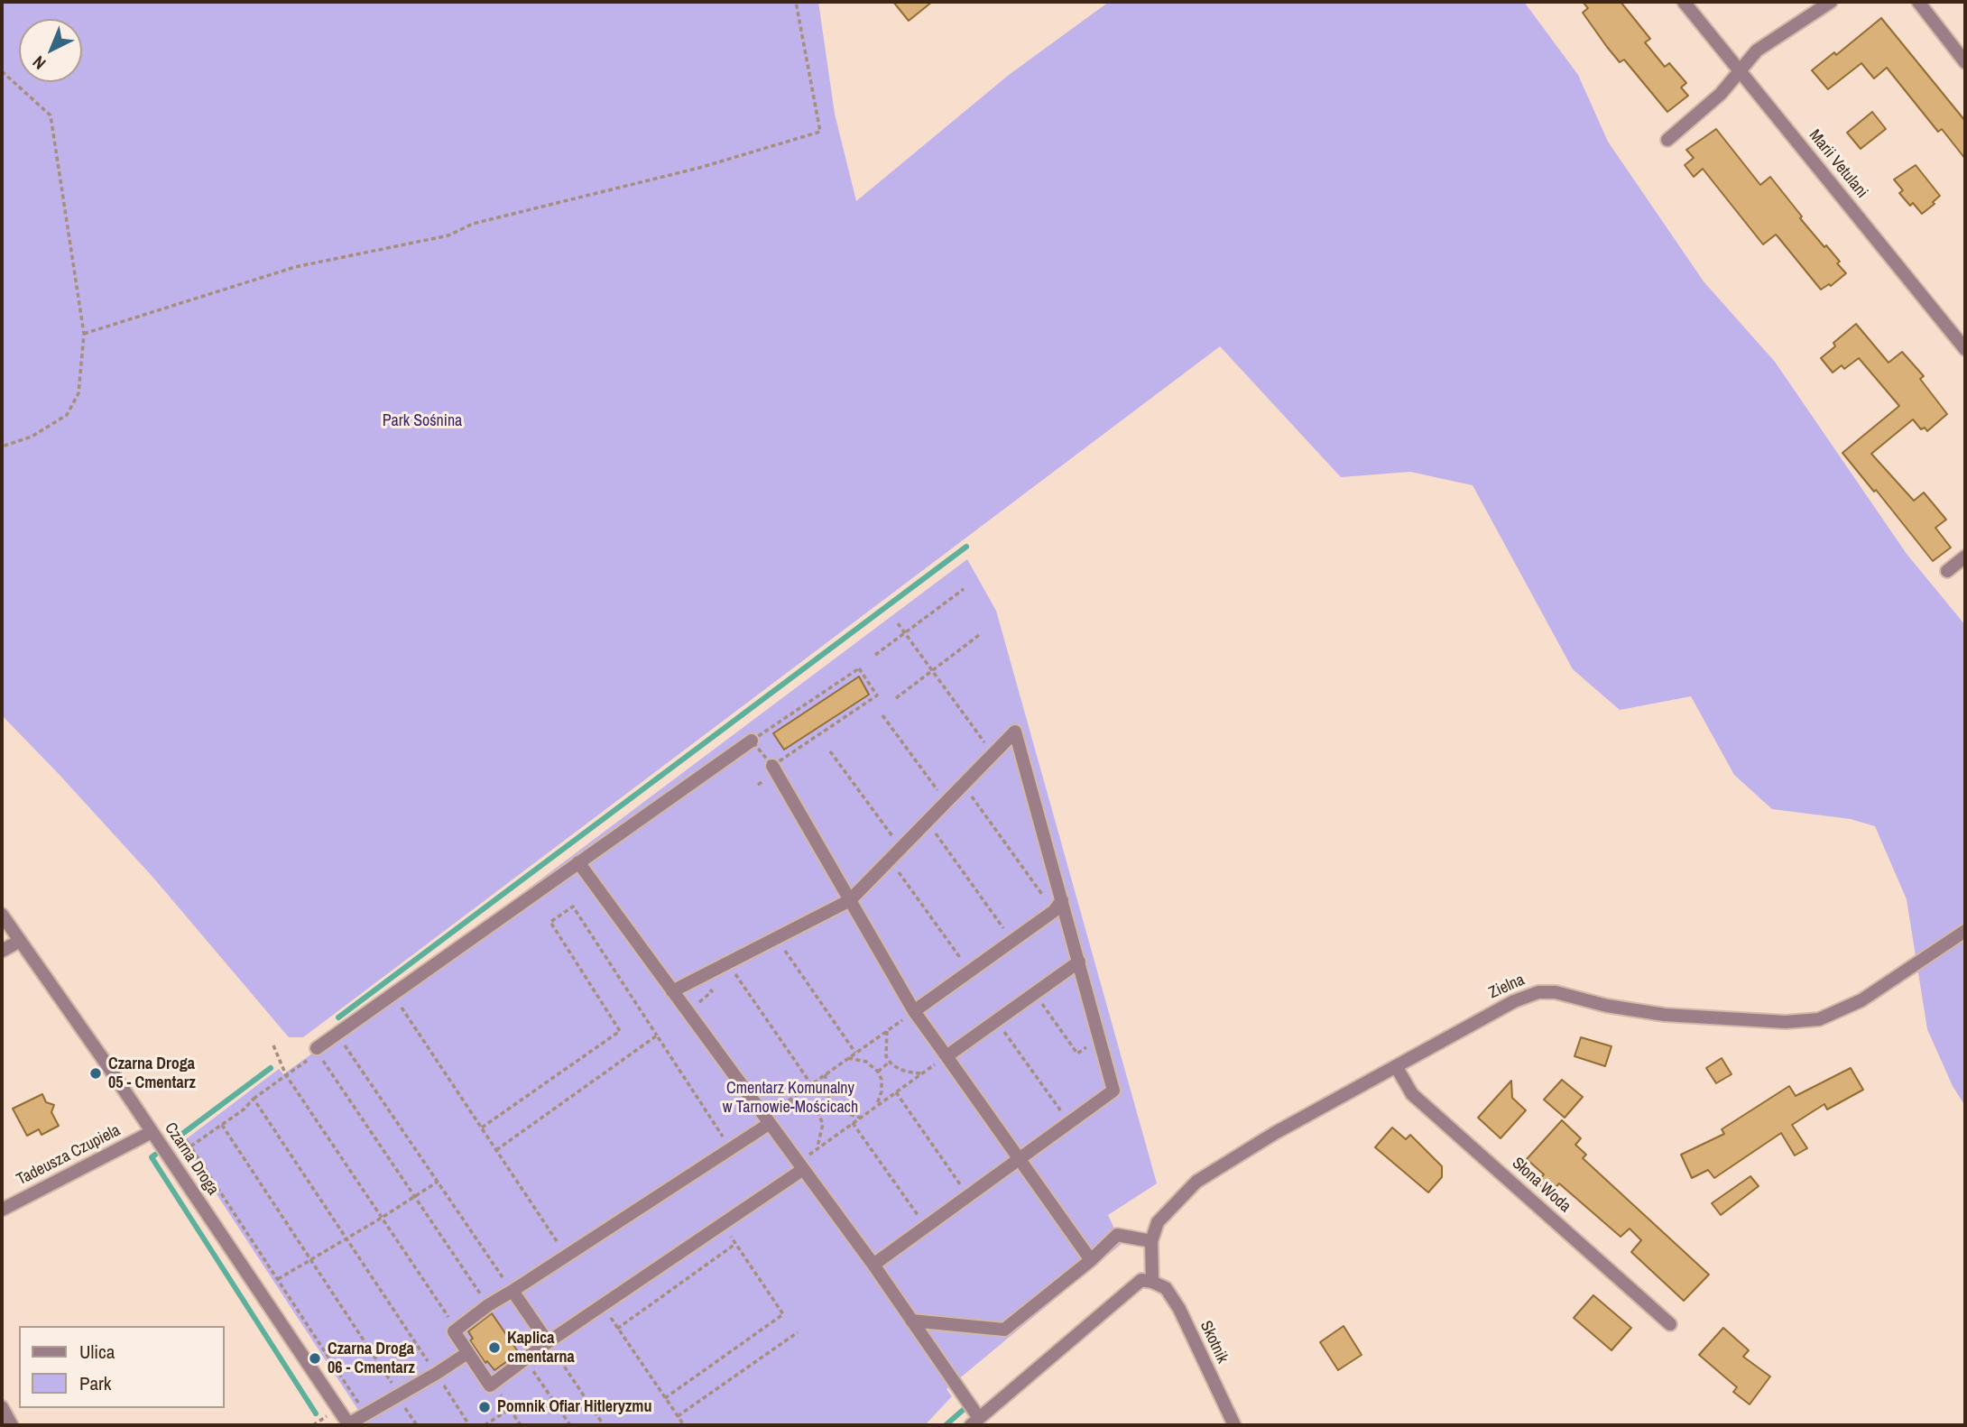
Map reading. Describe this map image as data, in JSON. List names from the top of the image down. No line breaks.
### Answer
{"streets":{"street":["Marii Vetulani","Zielna","Tadeusza Czupiela","Czarna Droga","Słona Woda","Skotnik"]},"crossings":[["Zielna","Słona Woda"],["Zielna","Skotnik"],["Tadeusza Czupiela","Czarna Droga"]],"parks":["Park Sośnina","Cmentarz Komunalny w Tarnowie-Mościcach"],"places":["Czarna Droga 05 - Cmentarz","Kaplica cmentarna","Czarna Droga 06 - Cmentarz","Pomnik Ofiar Hitleryzmu"],"legend":["Ulica","Park"],"north":"bottom left"}
